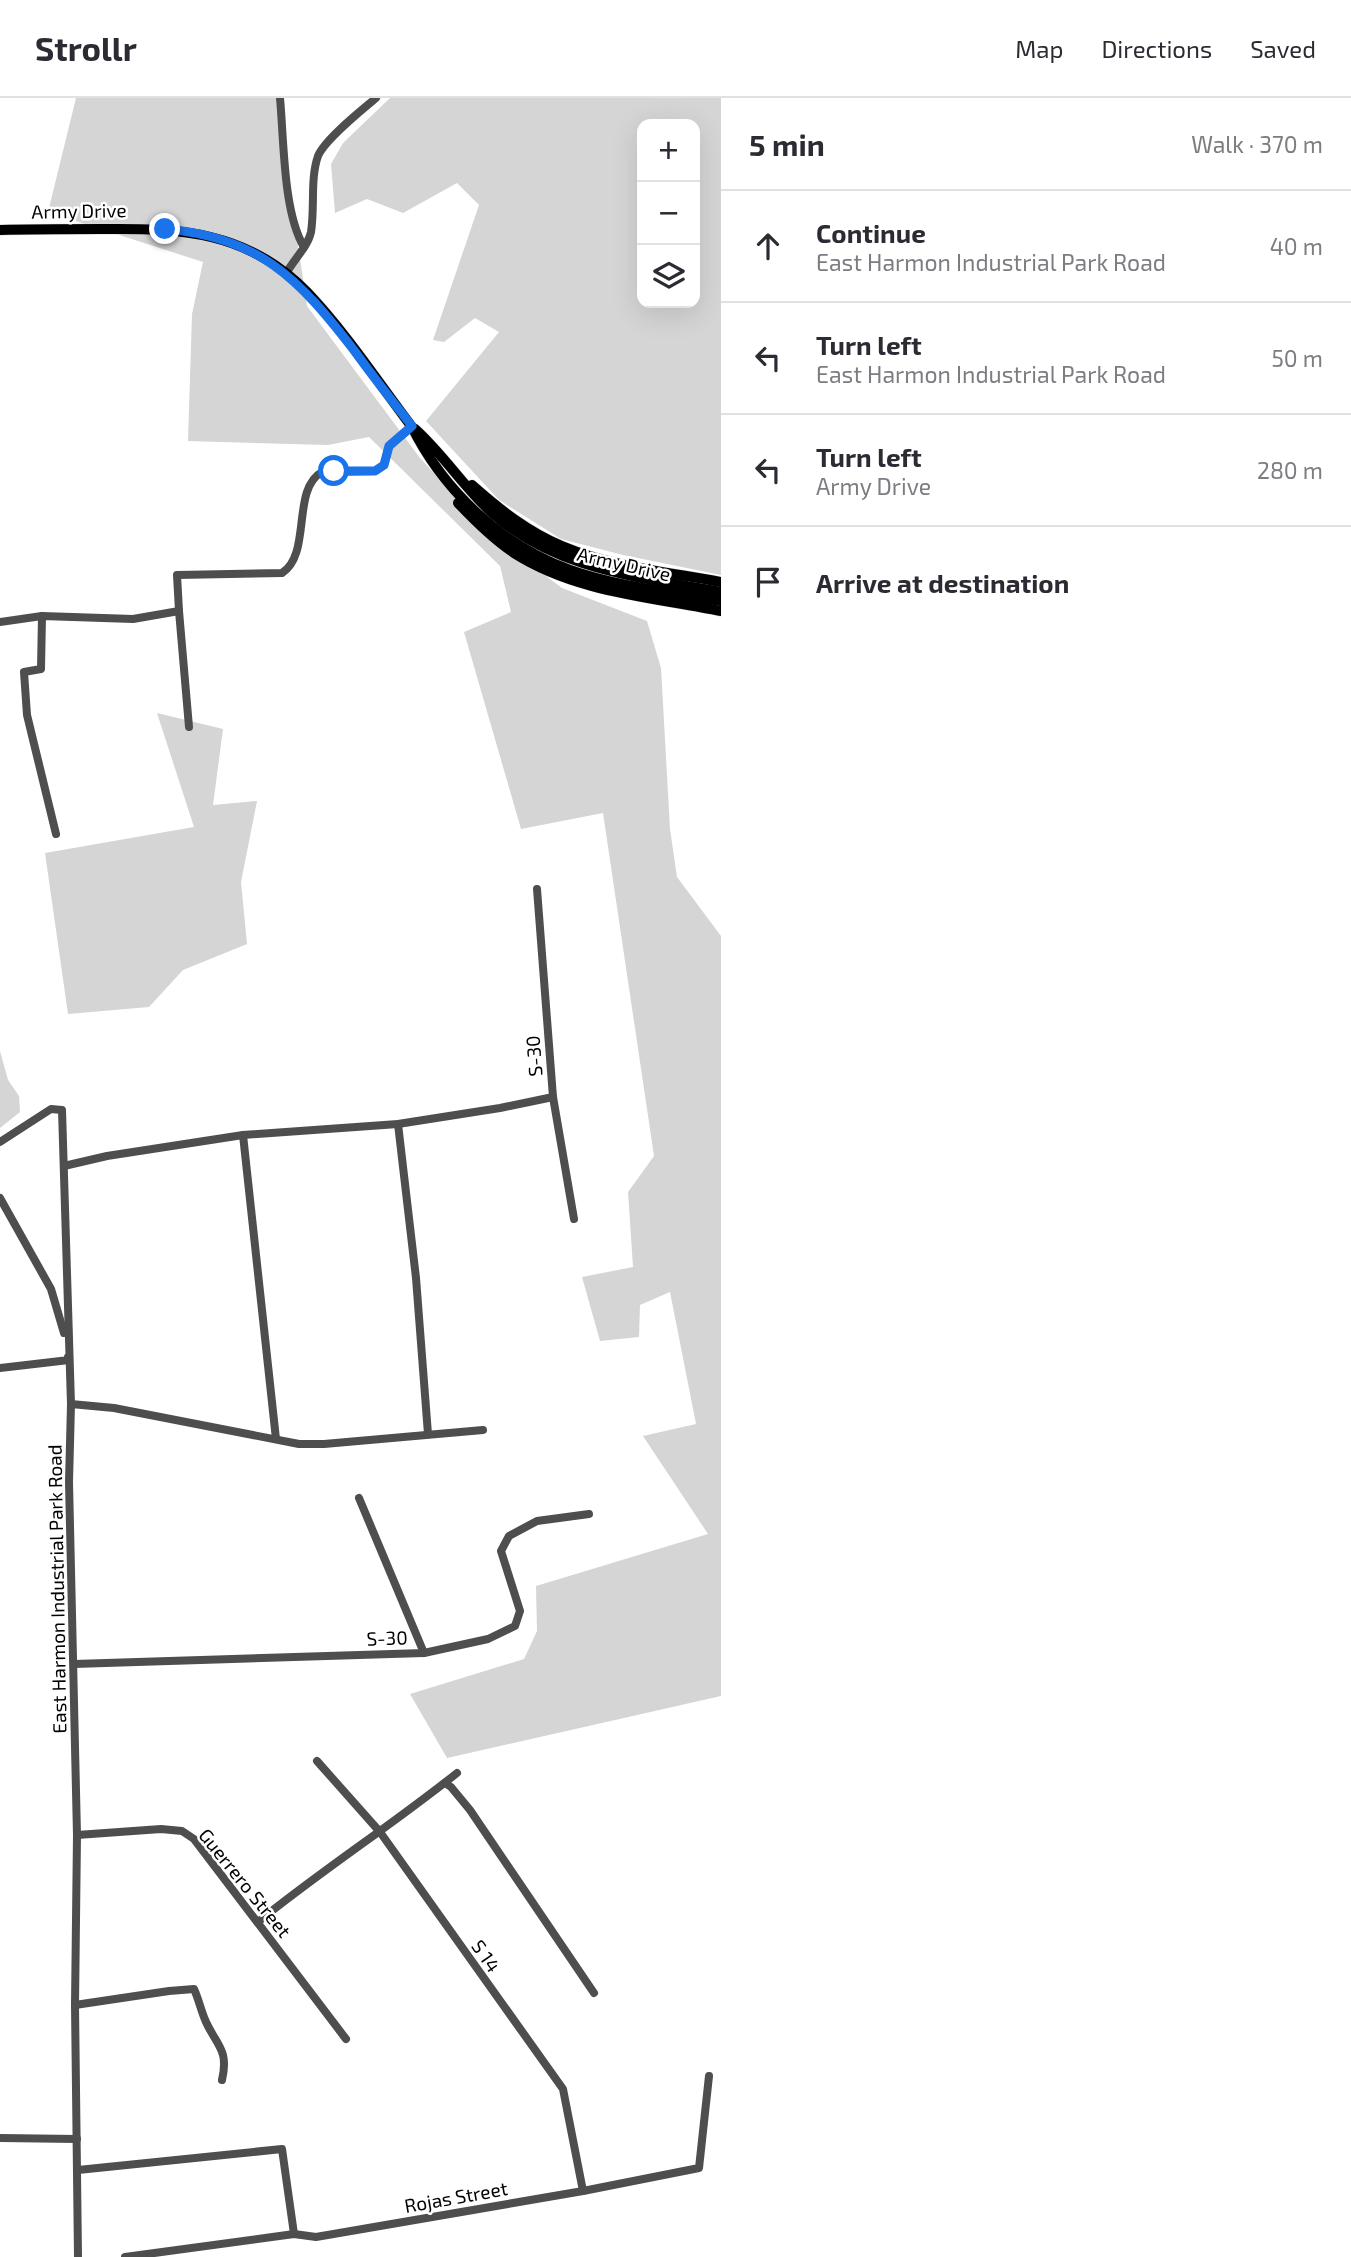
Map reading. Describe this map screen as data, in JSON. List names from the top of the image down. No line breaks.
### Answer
{"streets":{"main road":["Army Drive"],"street":["S-30","East Harmon Industrial Park Road","Guerrero Street","S 14","Rojas Street"]},"crossings":[["S-30","East Harmon Industrial Park Road"],["East Harmon Industrial Park Road","Guerrero Street"],["S 14","Rojas Street"]],"page":{"header":"Strollr","nav":["Map","Directions","Saved"],"heading":["5 min","Walk · 370 m"],"map_buttons":["+","−"],"list":[["Continue","East Harmon Industrial Park Road","40 m"],["Turn left","East Harmon Industrial Park Road","50 m"],["Turn left","Army Drive","280 m"],"Arrive at destination"]}}
